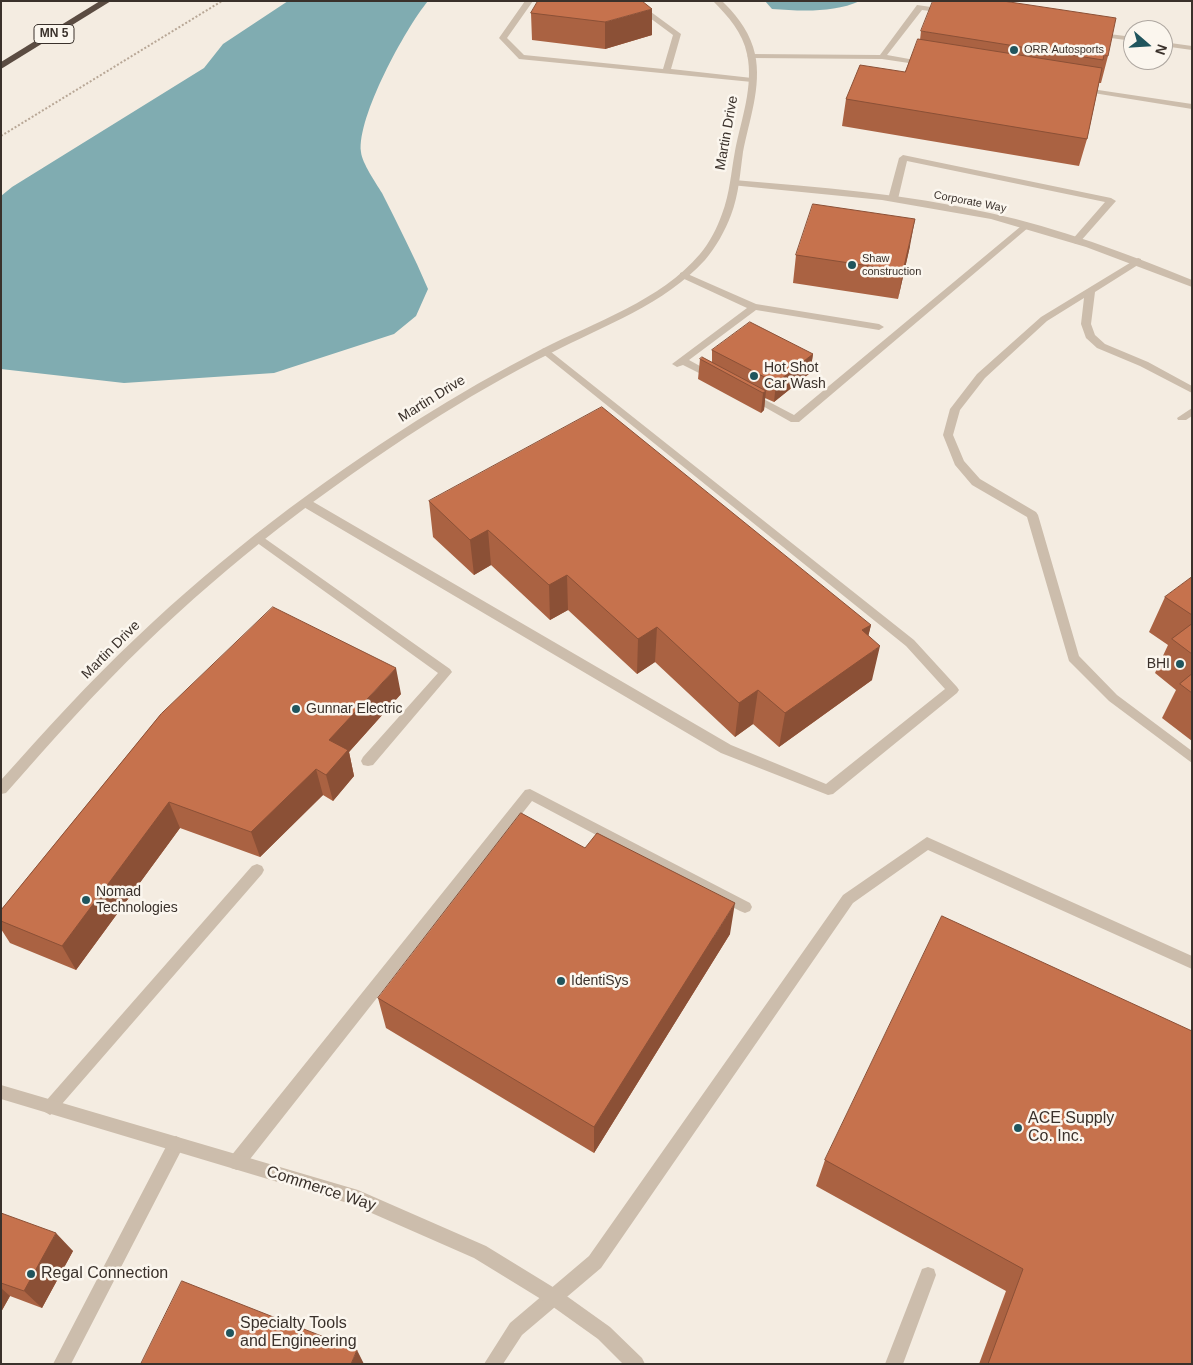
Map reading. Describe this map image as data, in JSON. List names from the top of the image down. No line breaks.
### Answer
{"streets":{"highway":["MN 5"],"street":["Martin Drive","Corporate Way","Commerce Way"]},"crossings":[["Martin Drive","Corporate Way"]],"places":["ORR Autosports","Shaw construction","Hot Shot Car Wash","BHI","Gunnar Electric","Nomad Technologies","IdentiSys","ACE Supply Co. Inc.","Regal Connection","Specialty Tools and Engineering"],"north":"right"}
